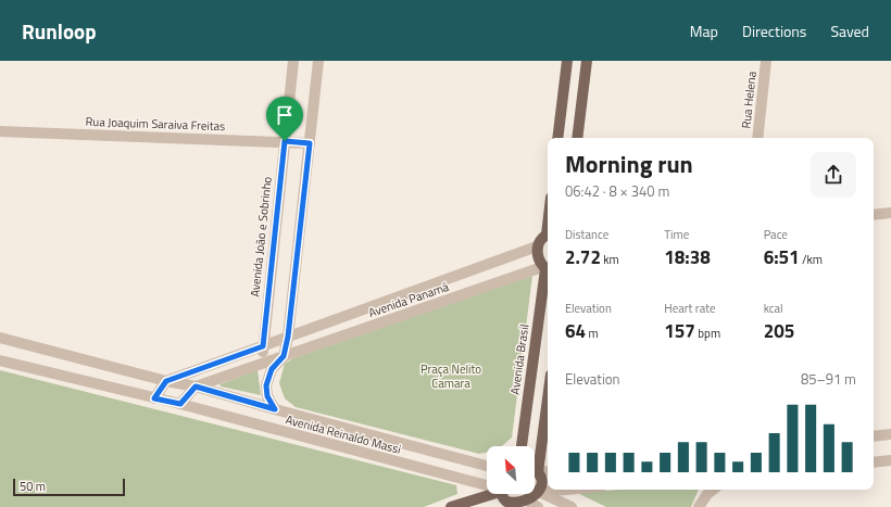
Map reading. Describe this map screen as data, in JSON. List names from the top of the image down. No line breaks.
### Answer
{"streets":{"main road":["Avenida Brasil"],"street":["Rua Helena","Rua Joaquim Saraiva Freitas","Avenida João e Sobrinho","Avenida Panamá","Avenida Reinaldo Massi"]},"crossings":[["Rua Joaquim Saraiva Freitas","Avenida João e Sobrinho"],["Avenida João e Sobrinho","Avenida Panamá"],["Avenida Panamá","Avenida Brasil"],["Avenida Panamá","Avenida Reinaldo Massi"]],"parks":["Praça Nelito Camara"],"scale_bar":"50 m","north":"top left","page":{"header":"Runloop","nav":["Map","Directions","Saved"],"heading":["Morning run","06:42 · 8 × 340 m"],"stats":[["Distance","2.72 km"],["Time","18:38"],["Pace","6:51 /km"],["Elevation","64 m"],["Heart rate","157 bpm"],["kcal","205"]],"chart":["Elevation","85–91 m"],"scale":"50 m"}}
